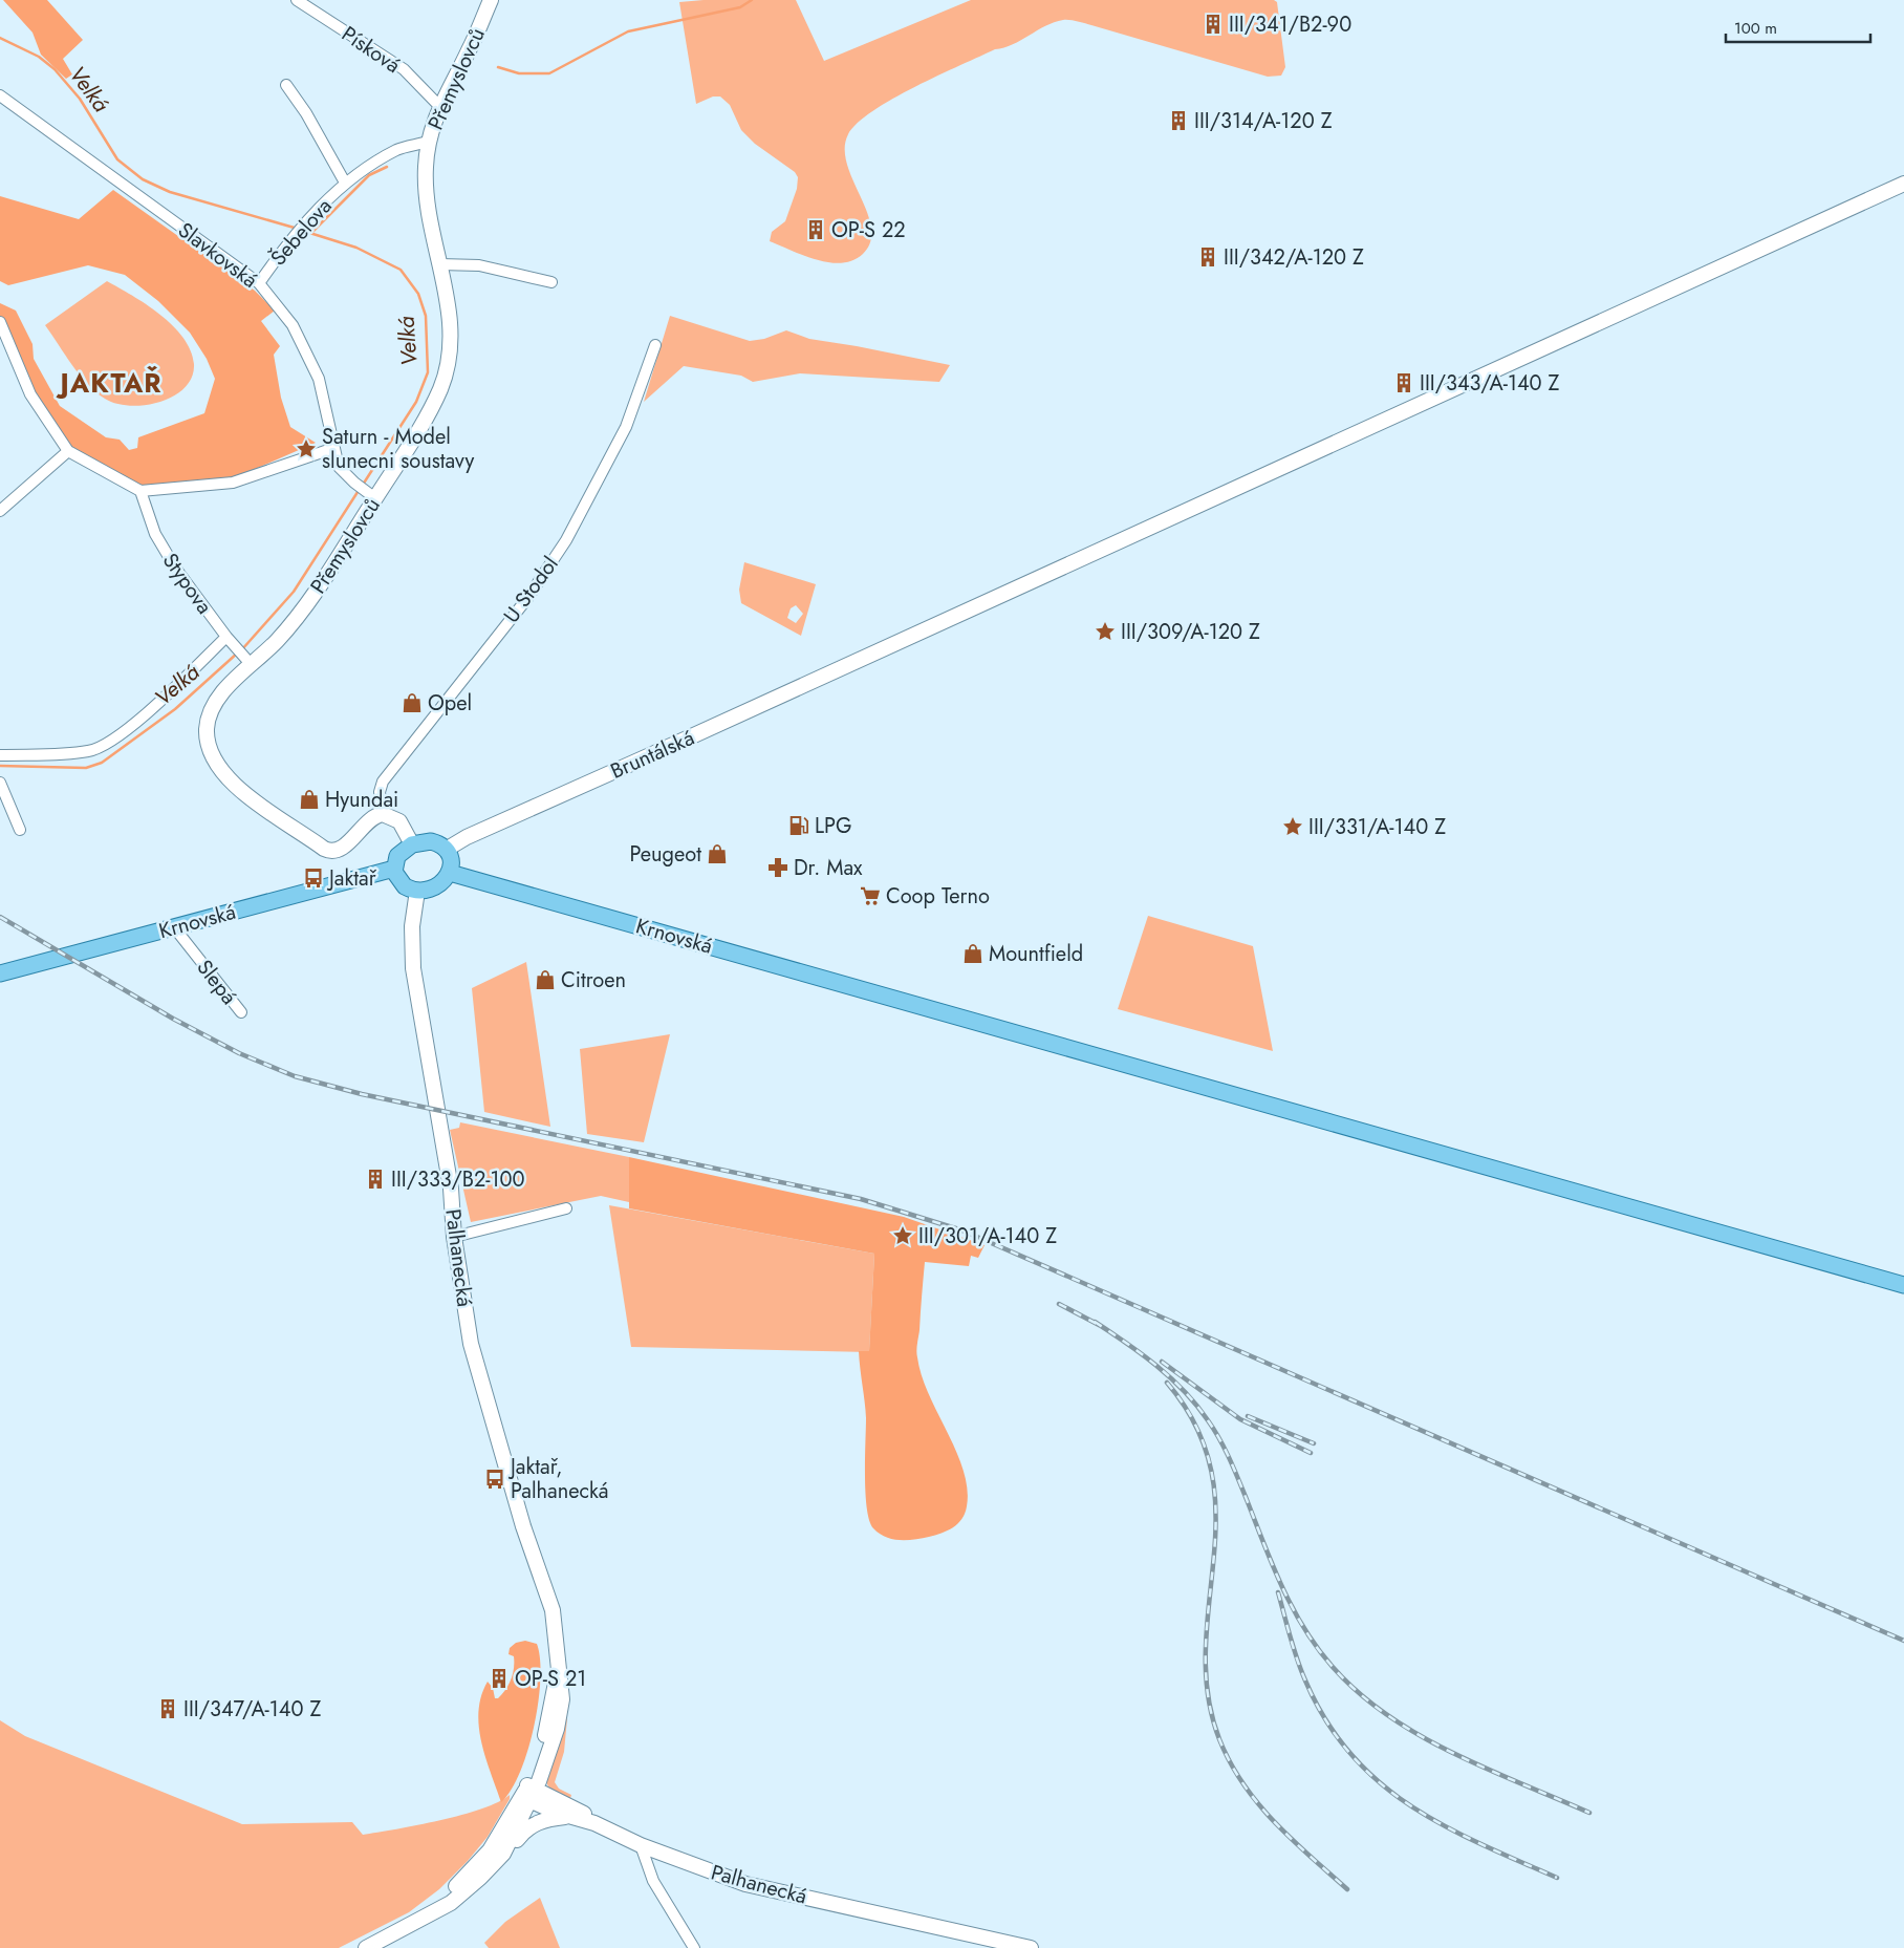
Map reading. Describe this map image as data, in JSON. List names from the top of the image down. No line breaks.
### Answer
{"streets":{"main road":["Krnovská"],"street":["Písková","Přemyslovců","Šebelova","Slavkovská","Stypova","U Stodol","Bruntálská","Slepá","Palhanecká"]},"crossings":[["Písková","Přemyslovců"],["Přemyslovců","Šebelova"],["Přemyslovců","Slavkovská"],["Přemyslovců","Stypova"],["Přemyslovců","U Stodol"],["Šebelova","Slavkovská"],["Bruntálská","Krnovská"],["Bruntálská","Palhanecká"],["Krnovská","Slepá"],["Krnovská","Palhanecká"]],"districts":["JAKTAŘ"],"water":["Velká"],"places":{"building":["III/341/B2-90","III/314/A-120 Z","OP-S 22","III/342/A-120 Z","III/343/A-140 Z","III/333/B2-100","OP-S 21","III/347/A-140 Z"],"place":["Saturn - Model slunecni soustavy","III/309/A-120 Z","III/331/A-140 Z","III/301/A-140 Z"],"shop":["Opel","Hyundai","Peugeot","Mountfield","Citroen"],"fuel station":["LPG"],"pharmacy":["Dr. Max"],"bus stop":["Jaktař","Jaktař, Palhanecká"],"supermarket":["Coop Terno"]},"scale_bar":"100 m"}
